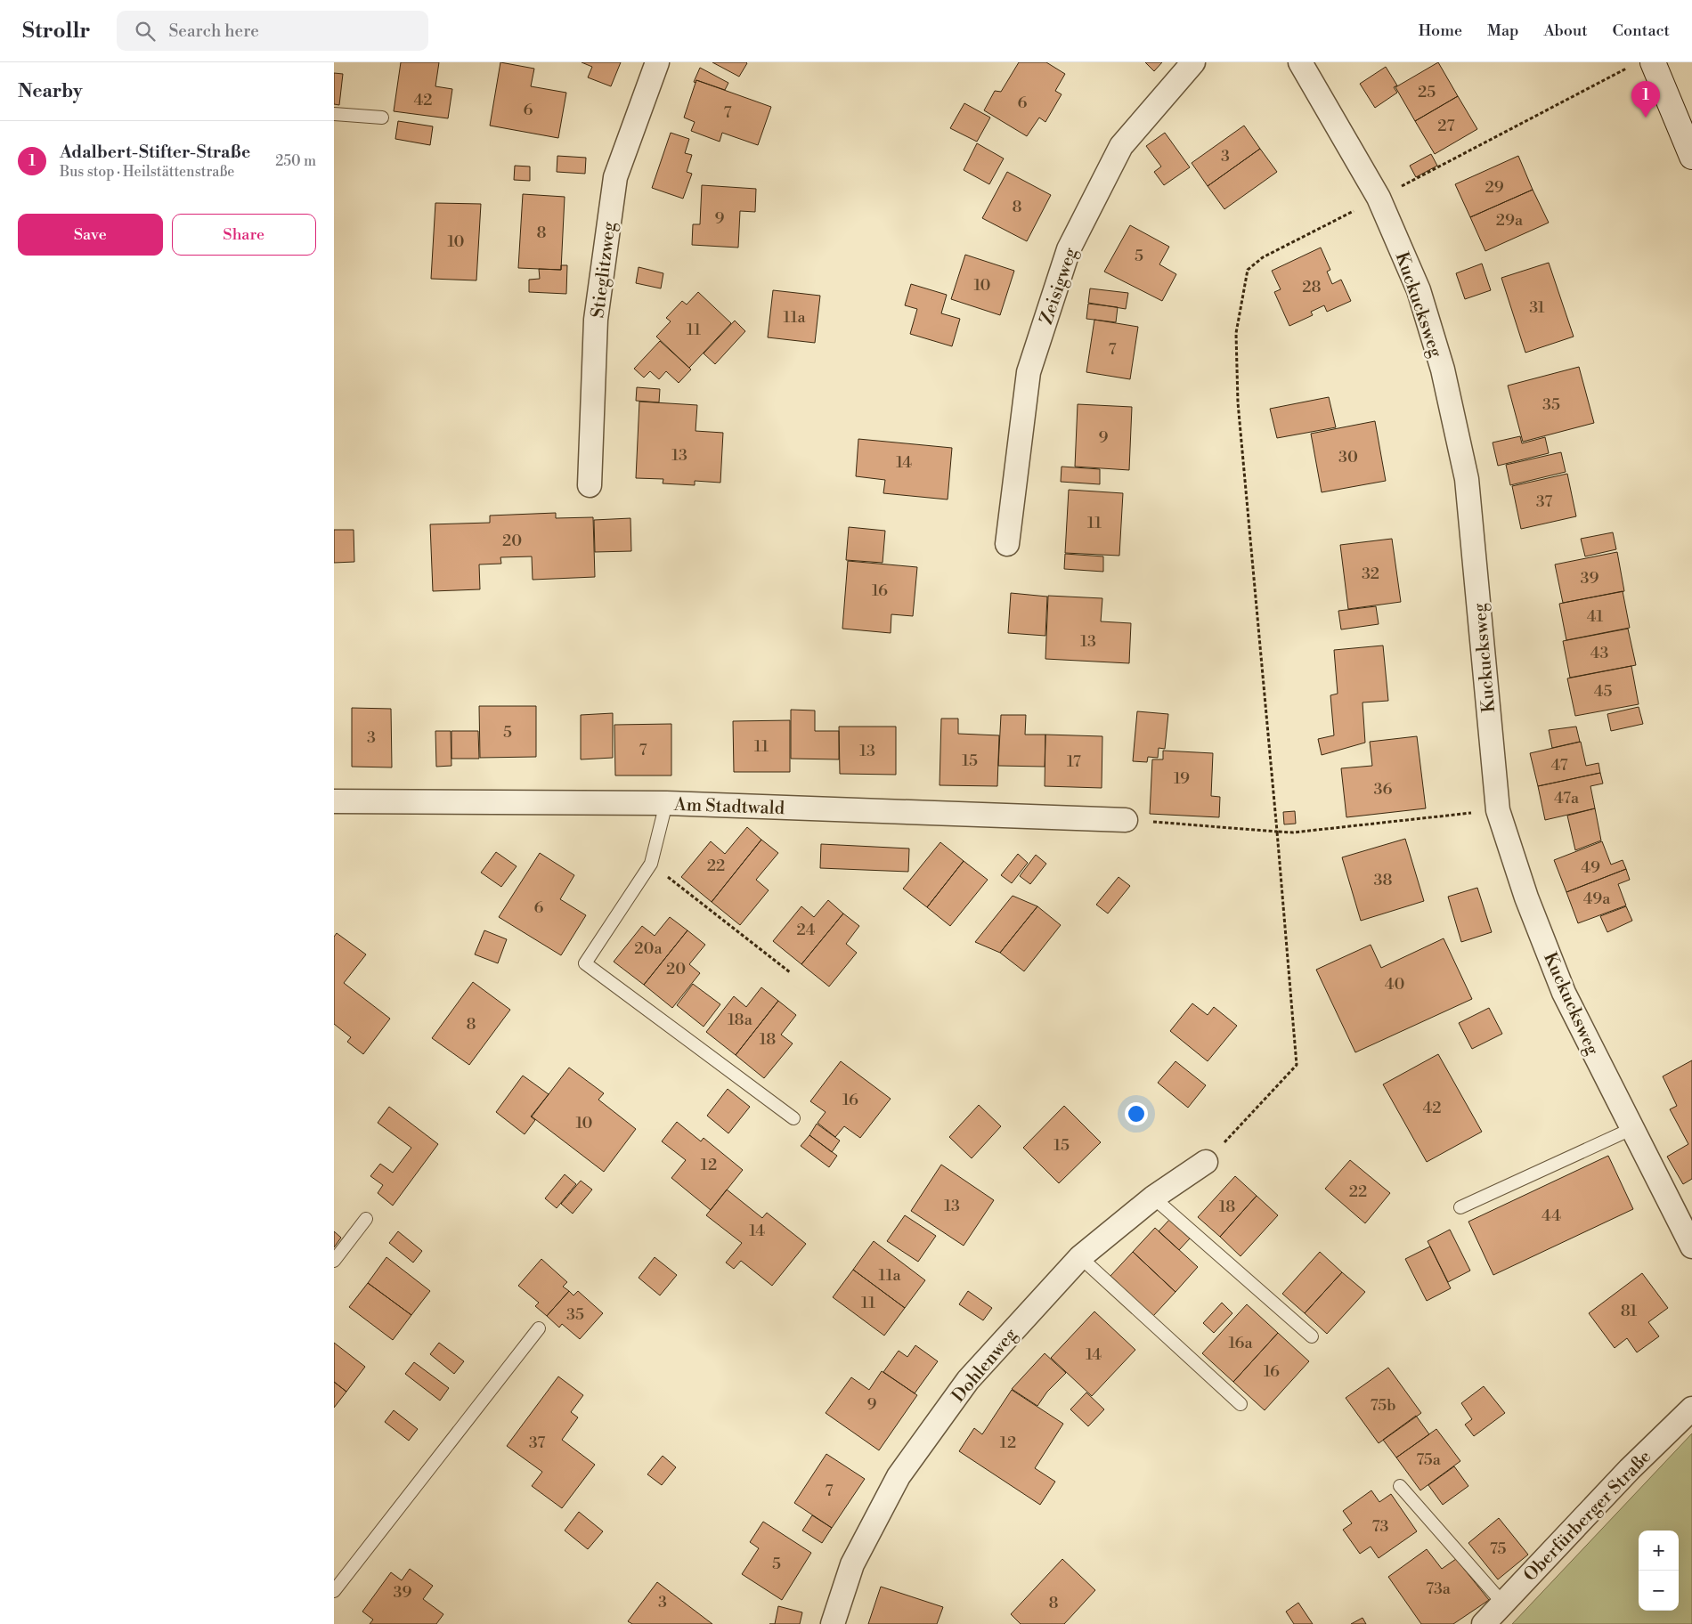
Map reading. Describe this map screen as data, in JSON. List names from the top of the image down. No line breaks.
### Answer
{"streets":{"street":["Stieglitzweg","Zeisigweg","Kuckucksweg","Am Stadtwald","Dohlenweg","Oberfürberger Straße"]},"house_numbers":["25","42","6","6","7","27","3","29","8","9","29a","8","10","5","10","28","31","11a","11","7","35","9","13","30","14","37","11","20","32","39","16","41","13","43","45","5","3","11","7","13","15","17","47","19","36","47a","22","49","38","49a","6","24","20a","20","40","18a","8","18","16","42","10","15","12","22","13","18","44","14","11a","11","81","35","16a","14","16","9","75b","37","12","75a","7","73","75","5","73a","39","3","8"],"page":{"header":"Strollr","search":"Search here","nav":["Home","Map","About","Contact"],"heading":"Nearby","pins":"1","list":[{"mark":"1","name":"Adalbert-Stifter-Straße","note":"Bus stop · Heilstättenstraße","value":"250 m"}],"buttons":["Save","Share"],"map_buttons":["+","−"]}}
